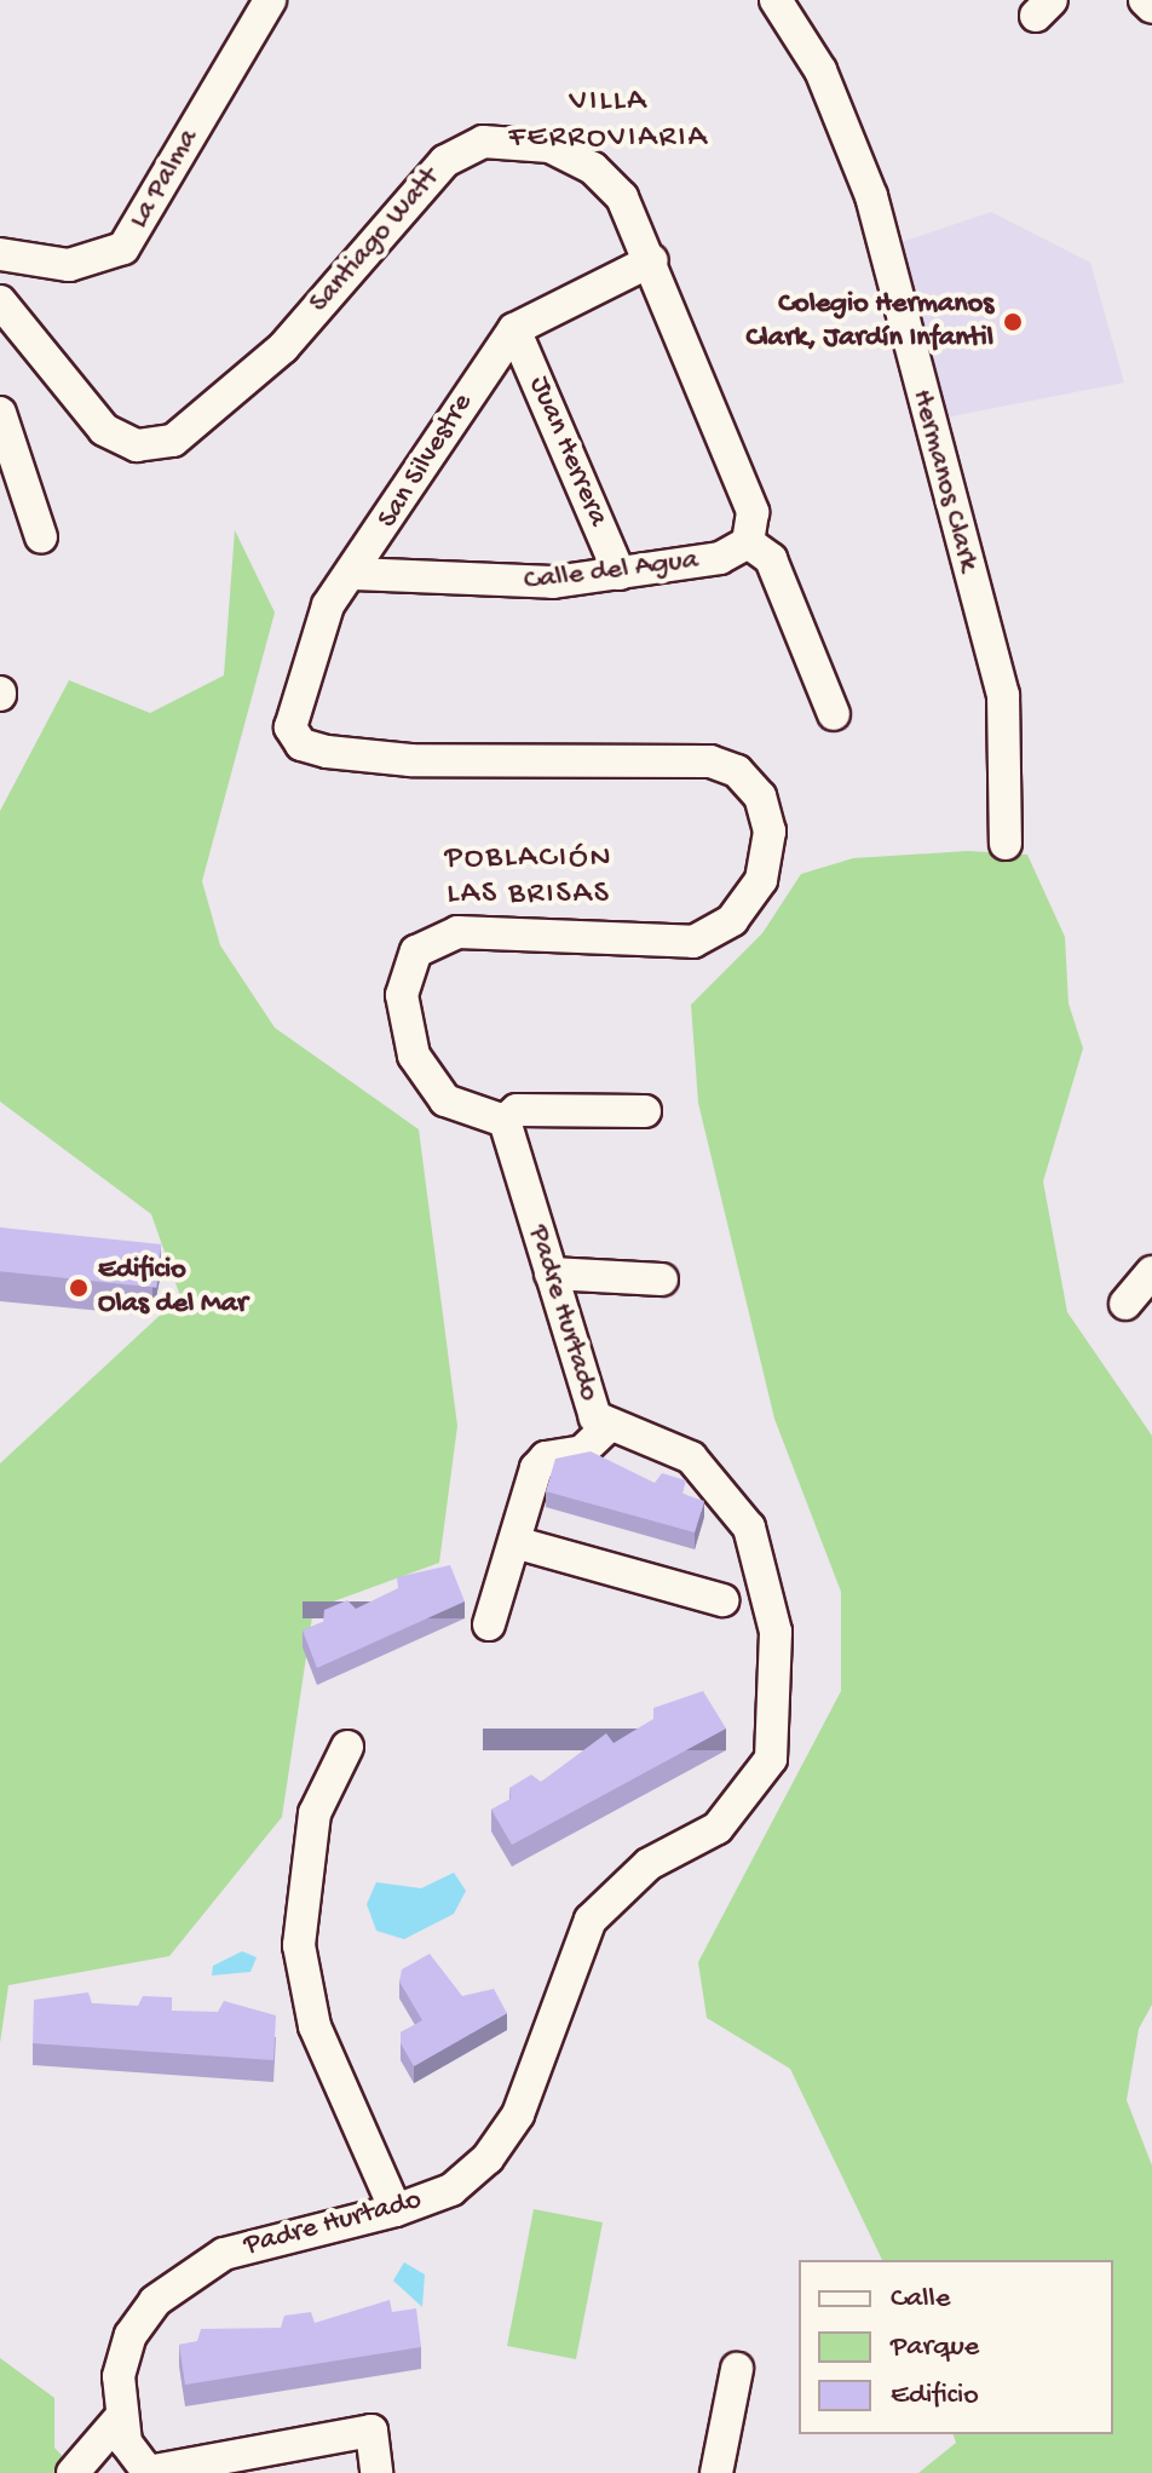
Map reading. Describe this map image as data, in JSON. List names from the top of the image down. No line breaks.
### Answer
{"streets":{"street":["La Palma","Santiago Watt","Juan Herrera","San Silvestre","Hermanos Clark","Calle del Agua","Padre Hurtado"]},"crossings":[["Santiago Watt","Calle del Agua"],["Juan Herrera","San Silvestre"],["Juan Herrera","Calle del Agua"],["San Silvestre","Calle del Agua"],["San Silvestre","Padre Hurtado"]],"districts":["VILLA FERROVIARIA","POBLACIÓN LAS BRISAS"],"places":["Colegio Hermanos Clark, Jardín Infantil","Edificio Olas del Mar"],"legend":["Calle","Parque","Edificio"]}
